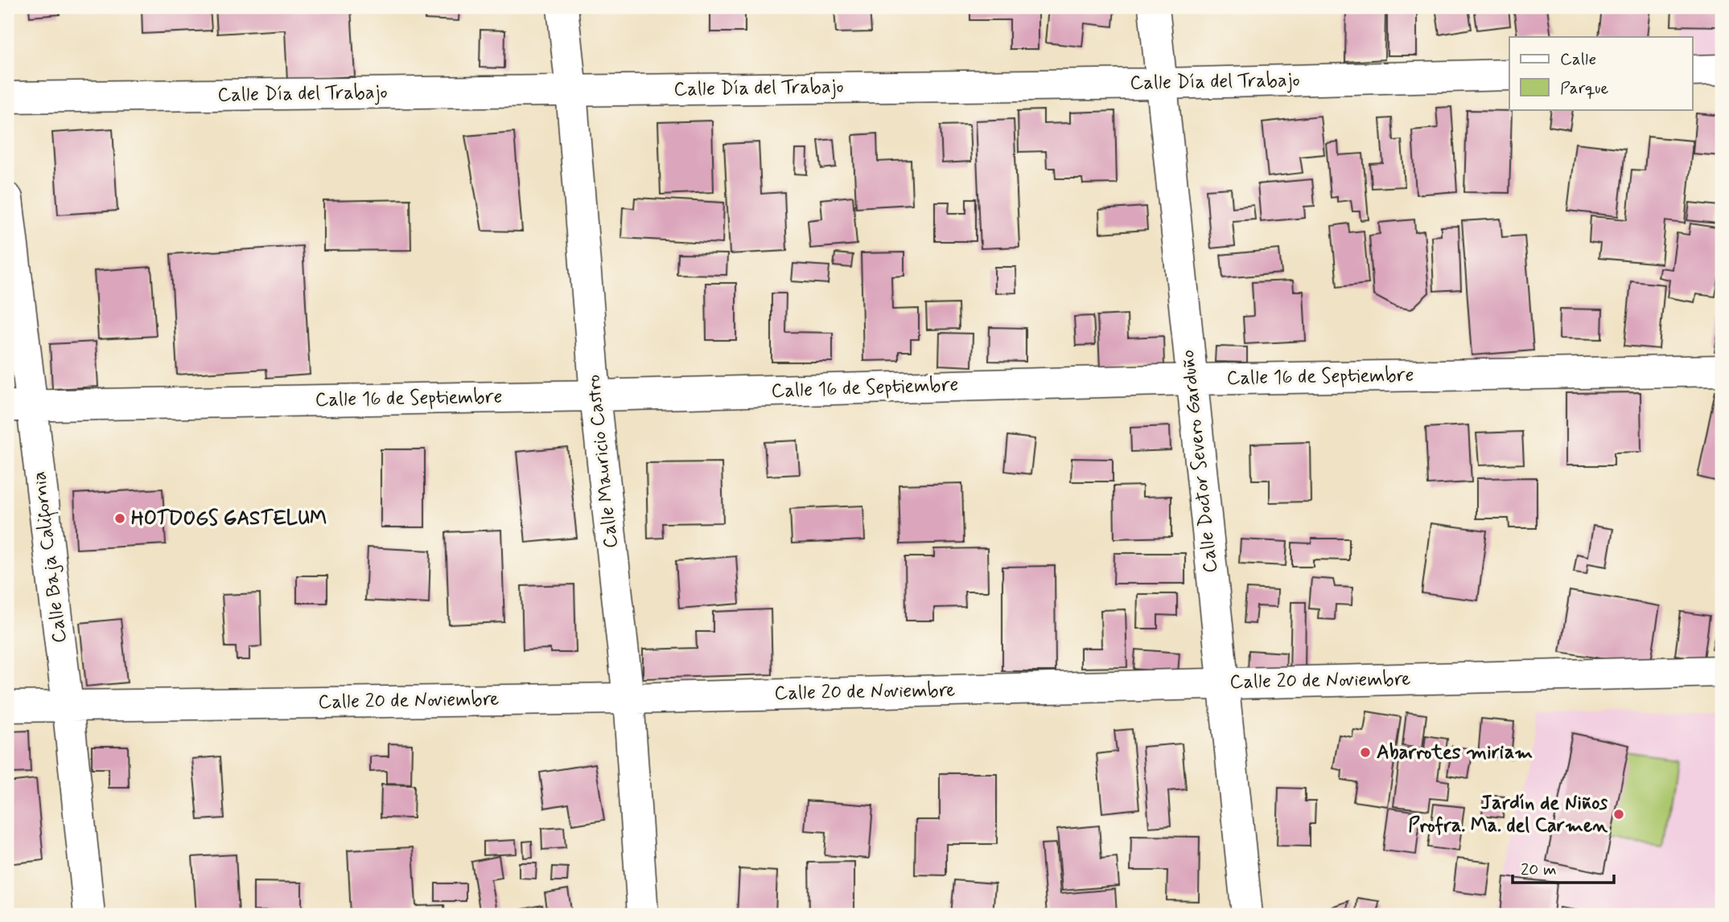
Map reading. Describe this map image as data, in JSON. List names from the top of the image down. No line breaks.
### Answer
{"streets":{"street":["Calle Día del Trabajo","Calle 16 de Septiembre","Calle Mauricio Castro","Calle Doctor Severo Garduño","Calle Baja California","Calle 20 de Noviembre"]},"crossings":[["Calle Día del Trabajo","Calle Mauricio Castro"],["Calle Día del Trabajo","Calle Doctor Severo Garduño"],["Calle 16 de Septiembre","Calle Mauricio Castro"],["Calle 16 de Septiembre","Calle Doctor Severo Garduño"],["Calle 16 de Septiembre","Calle Baja California"],["Calle Mauricio Castro","Calle 20 de Noviembre"],["Calle Doctor Severo Garduño","Calle 20 de Noviembre"],["Calle Baja California","Calle 20 de Noviembre"]],"places":["HOTDOGS GASTELUM","Abarrotes miriam","Jardín de Niños Profra. Ma. del Carmen"],"legend":["Calle","Parque"],"scale_bar":"20 m"}
